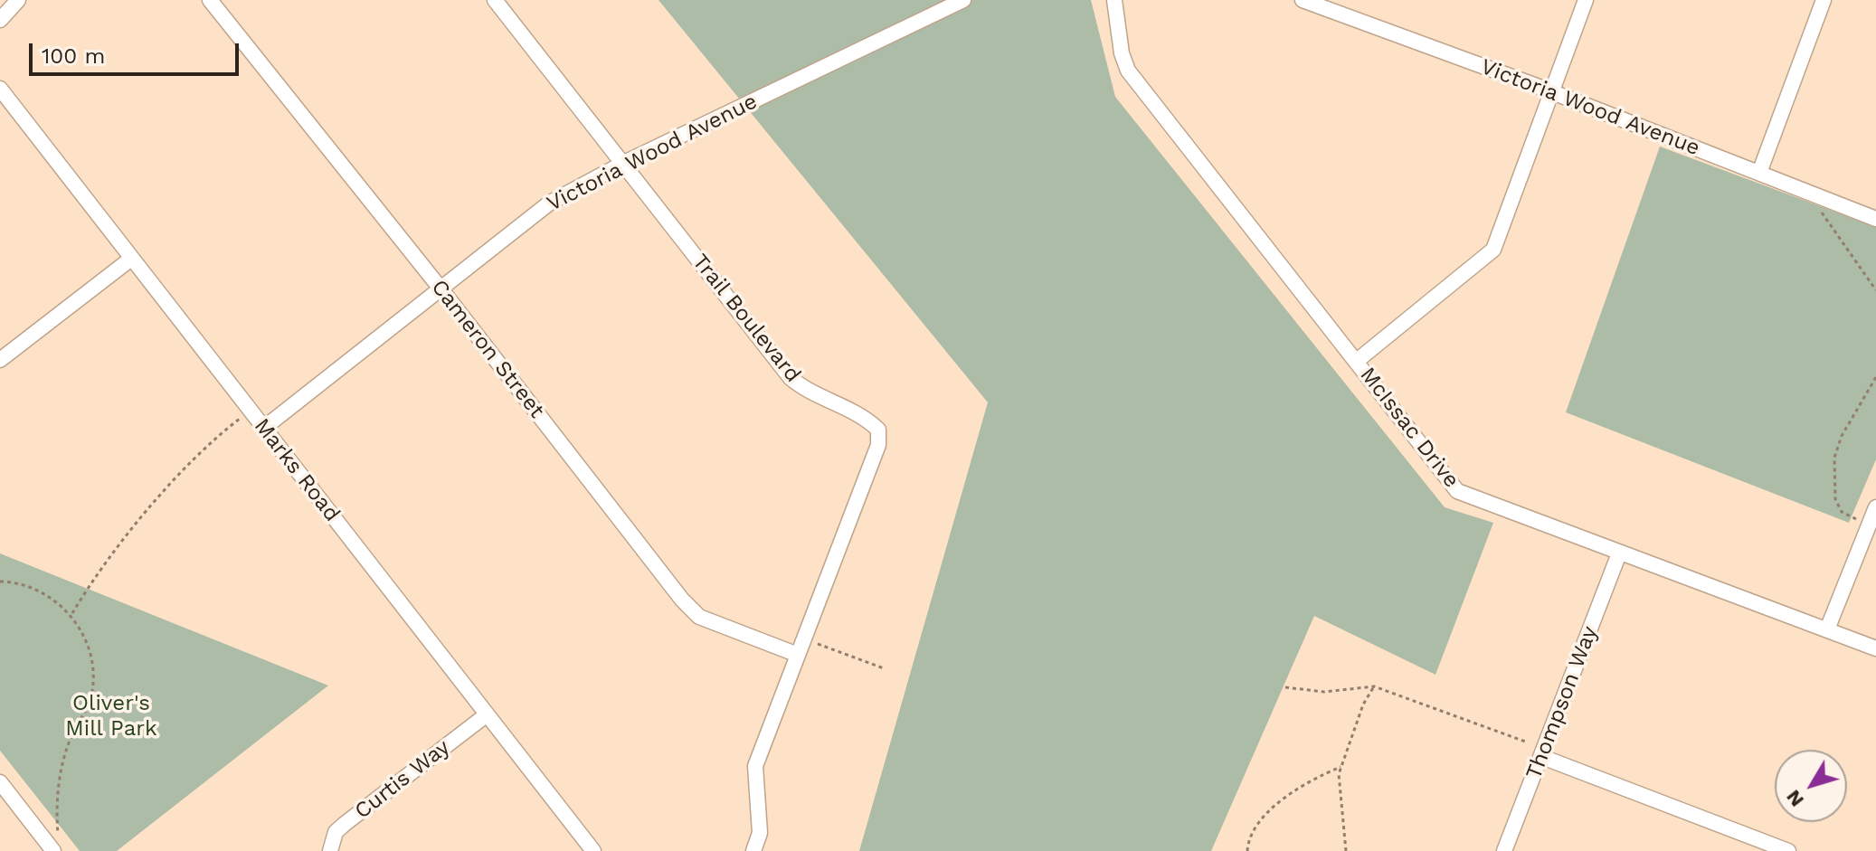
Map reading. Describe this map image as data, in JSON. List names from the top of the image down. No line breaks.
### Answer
{"streets":{"street":["Victoria Wood Avenue","Trail Boulevard","Cameron Street","McIssac Drive","Marks Road","Thompson Way","Curtis Way"]},"crossings":[["Victoria Wood Avenue","Trail Boulevard"],["Victoria Wood Avenue","Cameron Street"],["Victoria Wood Avenue","Marks Road"],["Trail Boulevard","Cameron Street"],["McIssac Drive","Thompson Way"],["Marks Road","Curtis Way"]],"parks":["Oliver's Mill Park"],"scale_bar":"100 m","north":"bottom left"}
